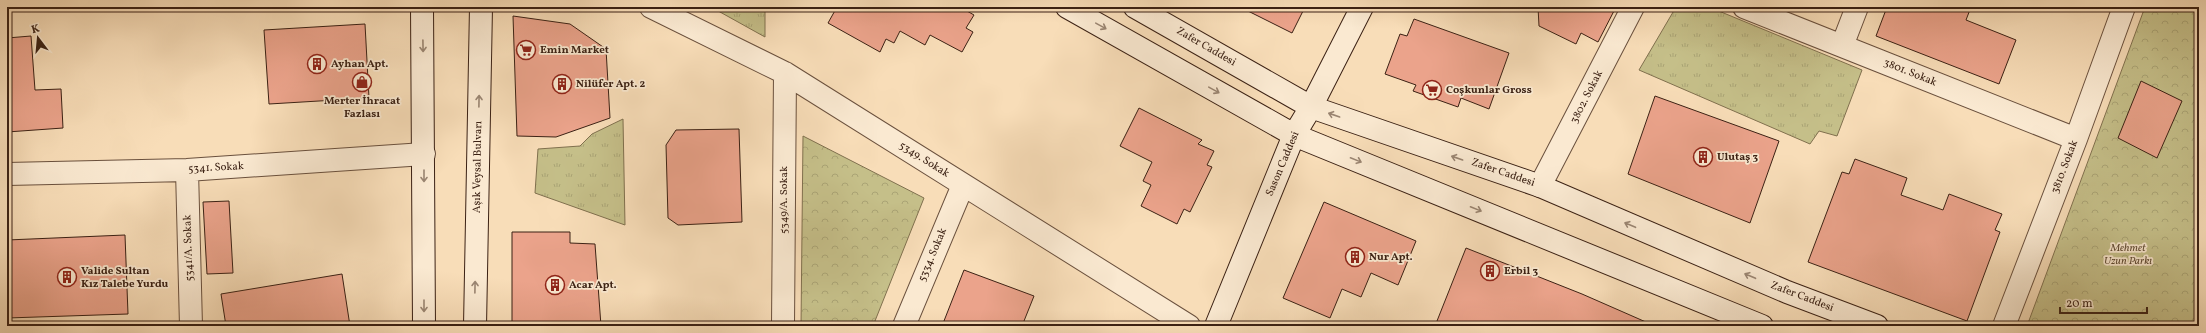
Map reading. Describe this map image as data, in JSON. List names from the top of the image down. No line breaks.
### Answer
{"streets":{"street":["Zafer Caddesi","3801. Sokak","3802. Sokak","5349. Sokak","Sason Caddesi","Aşık Veysal Bulvarı","3810. Sokak","5341. Sokak","5349/A. Sokak","5341/A. Sokak","5334. Sokak"]},"crossings":[["Zafer Caddesi","3802. Sokak"],["Zafer Caddesi","Sason Caddesi"],["3801. Sokak","3810. Sokak"],["5349. Sokak","5349/A. Sokak"],["5349. Sokak","5334. Sokak"],["5341. Sokak","5341/A. Sokak"]],"parks":["Mehmet Uzun Parkı"],"places":{"supermarket":["Emin Market","Coşkunlar Gross"],"building":["Ayhan Apt.","Nilüfer Apt. 2","Ulutaş 3","Nur Apt.","Erbil 3","Valide Sultan Kız Talebe Yurdu","Acar Apt."],"shop":["Merter İhracat Fazlası"]},"scale_bar":"20 m","north":"top"}
